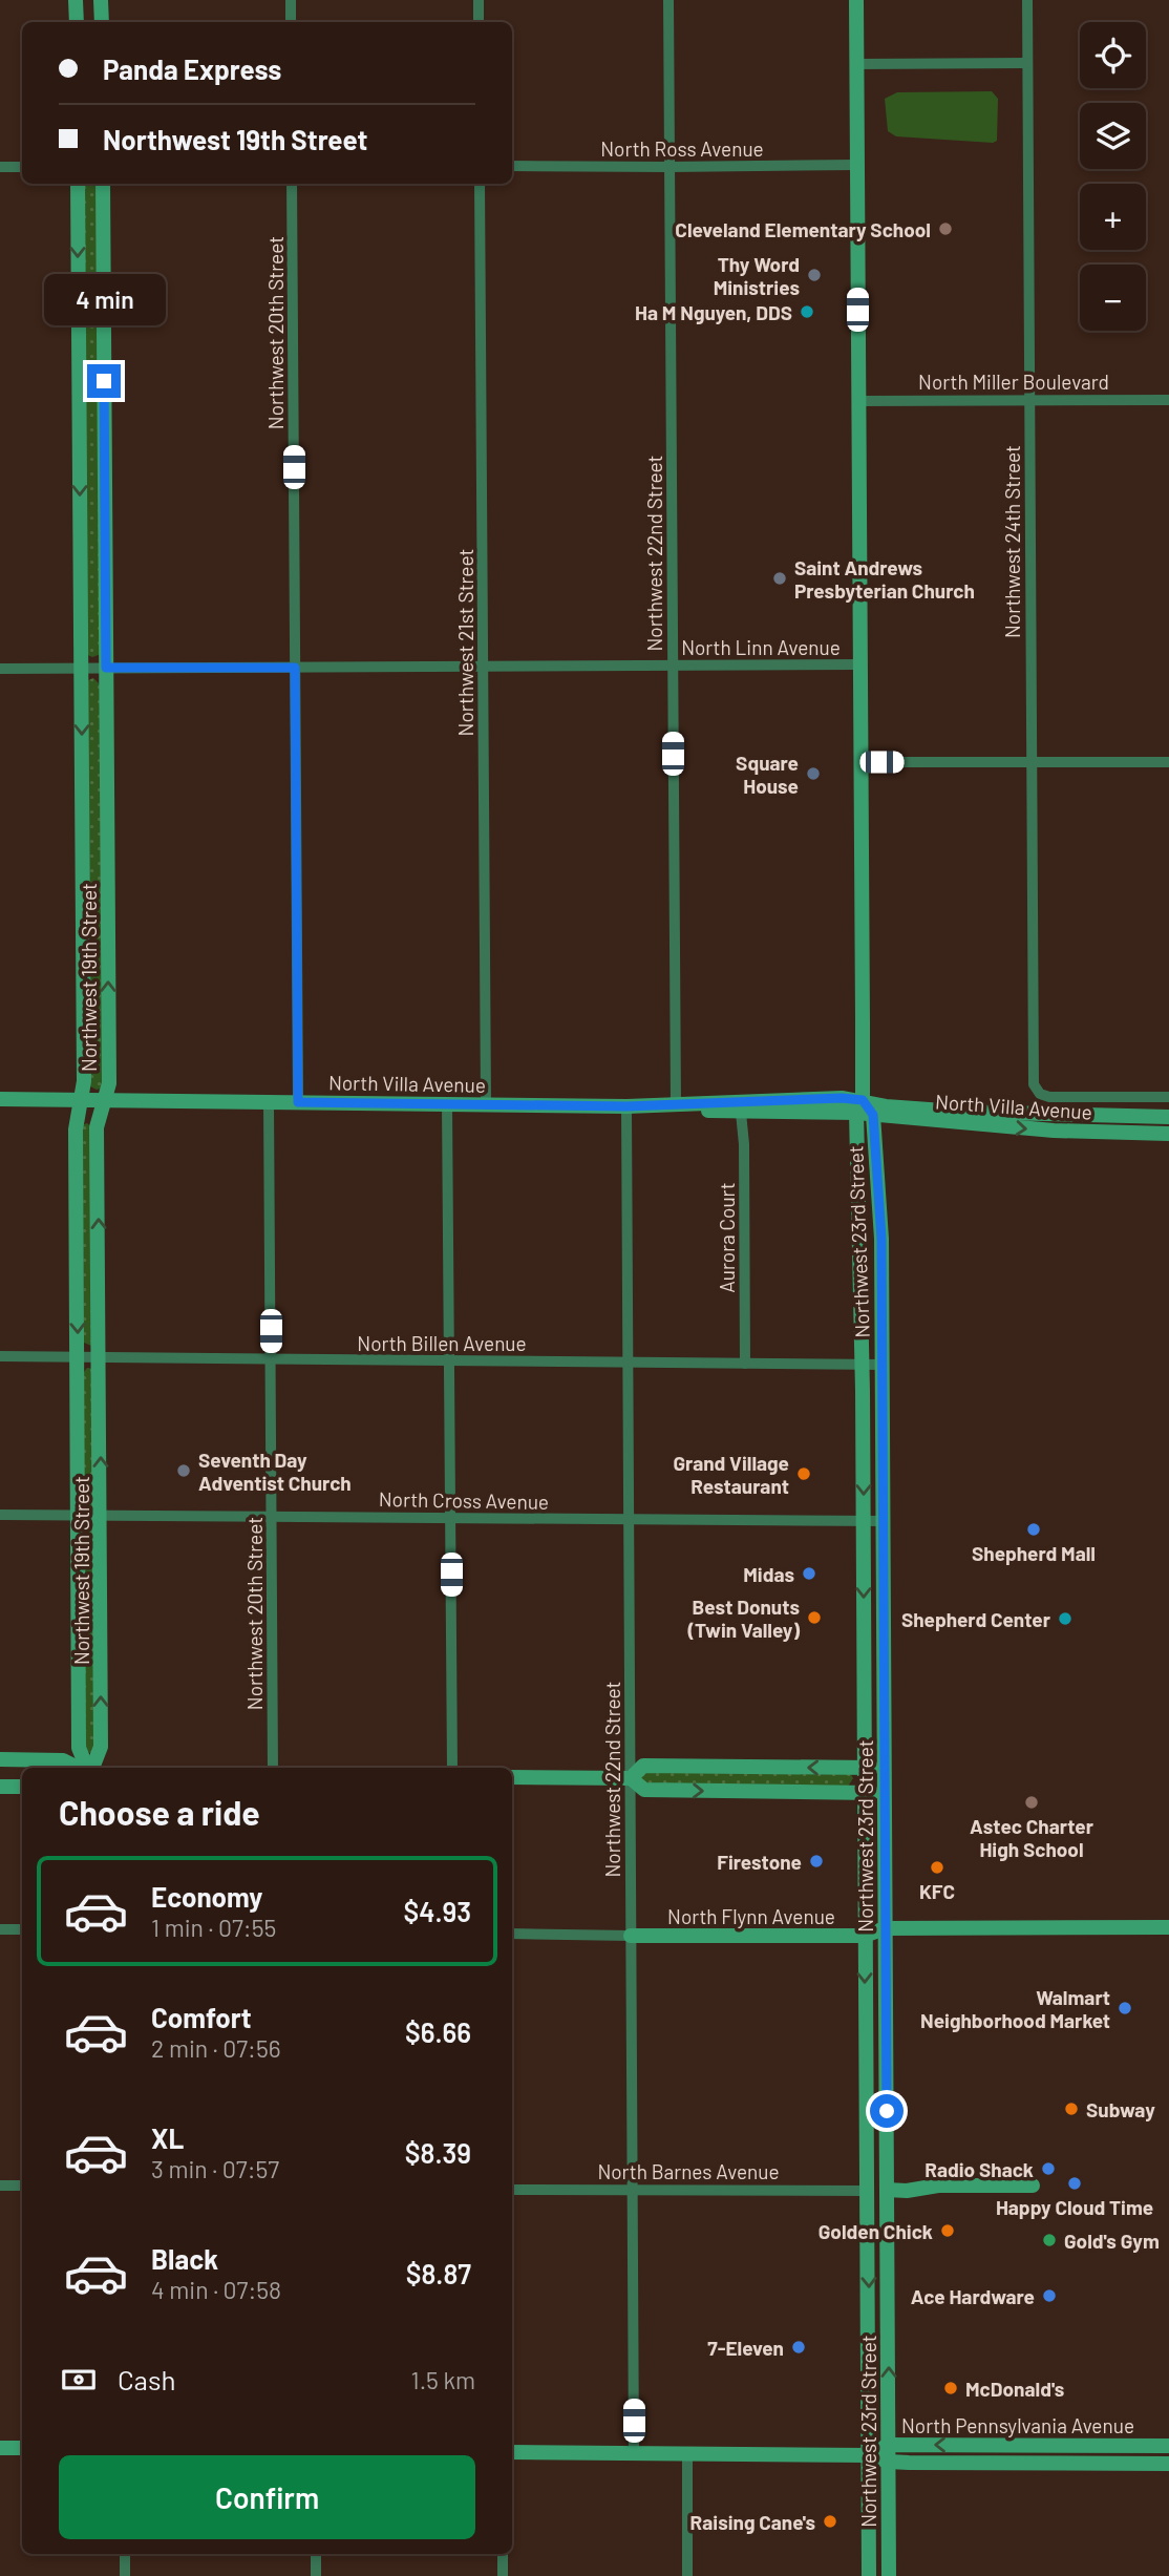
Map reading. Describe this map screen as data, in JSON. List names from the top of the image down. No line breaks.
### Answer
{"streets":{"main road":["Northwest 19th Street","North Villa Avenue","Northwest 23rd Street","North Flynn Avenue","North Pennsylvania Avenue"],"street":["North Ross Avenue","Northwest 20th Street","North Miller Boulevard","Northwest 24th Street","Northwest 22nd Street","Northwest 21st Street","North Linn Avenue","Aurora Court","North Billen Avenue","North Cross Avenue","North Barnes Avenue"]},"crossings":[["North Ross Avenue","Northwest 22nd Street"],["North Ross Avenue","Northwest 23rd Street"],["Northwest 20th Street","North Linn Avenue"],["Northwest 20th Street","North Villa Avenue"],["Northwest 20th Street","North Billen Avenue"],["Northwest 20th Street","North Cross Avenue"],["North Miller Boulevard","Northwest 24th Street"],["North Miller Boulevard","Northwest 23rd Street"],["Northwest 24th Street","North Villa Avenue"],["Northwest 22nd Street","North Linn Avenue"],["Northwest 22nd Street","North Villa Avenue"],["Northwest 22nd Street","North Billen Avenue"],["Northwest 22nd Street","North Cross Avenue"],["Northwest 22nd Street","North Flynn Avenue"],["Northwest 22nd Street","North Barnes Avenue"],["Northwest 22nd Street","North Pennsylvania Avenue"],["Northwest 21st Street","North Linn Avenue"],["Northwest 21st Street","North Villa Avenue"],["North Linn Avenue","Northwest 19th Street"],["North Linn Avenue","Northwest 23rd Street"],["Northwest 19th Street","North Villa Avenue"],["Northwest 19th Street","North Billen Avenue"],["Northwest 19th Street","North Cross Avenue"],["North Villa Avenue","Aurora Court"],["North Villa Avenue","Northwest 23rd Street"],["Aurora Court","North Billen Avenue"],["Northwest 23rd Street","North Billen Avenue"],["Northwest 23rd Street","North Cross Avenue"],["Northwest 23rd Street","North Flynn Avenue"],["Northwest 23rd Street","North Barnes Avenue"],["Northwest 23rd Street","North Pennsylvania Avenue"]],"places":["Cleveland Elementary School","Thy Word Ministries","Ha M Nguyen, DDS","Saint Andrews Presbyterian Church","Square House","Seventh Day Adventist Church","Grand Village Restaurant","Shepherd Mall","Midas","Best Donuts (Twin Valley)","Shepherd Center","Astec Charter High School","Firestone","KFC","Walmart Neighborhood Market","Subway","Radio Shack","Happy Cloud Time","Golden Chick","Gold's Gym","Ace Hardware","7-Eleven","McDonald's","Raising Cane's"],"page":{"map_buttons":["+","−"],"banner":["Panda Express","Northwest 19th Street"],"bubble":"4 min","heading":"Choose a ride","list":[{"name":"Economy","note":"1 min · 07:55","value":"$4.93"},{"name":"Comfort","note":"2 min · 07:56","value":"$6.66"},{"name":"XL","note":"3 min · 07:57","value":"$8.39"},{"name":"Black","note":"4 min · 07:58","value":"$8.87"}],"pay":["Cash","1.5 km"],"buttons":"Confirm"}}
